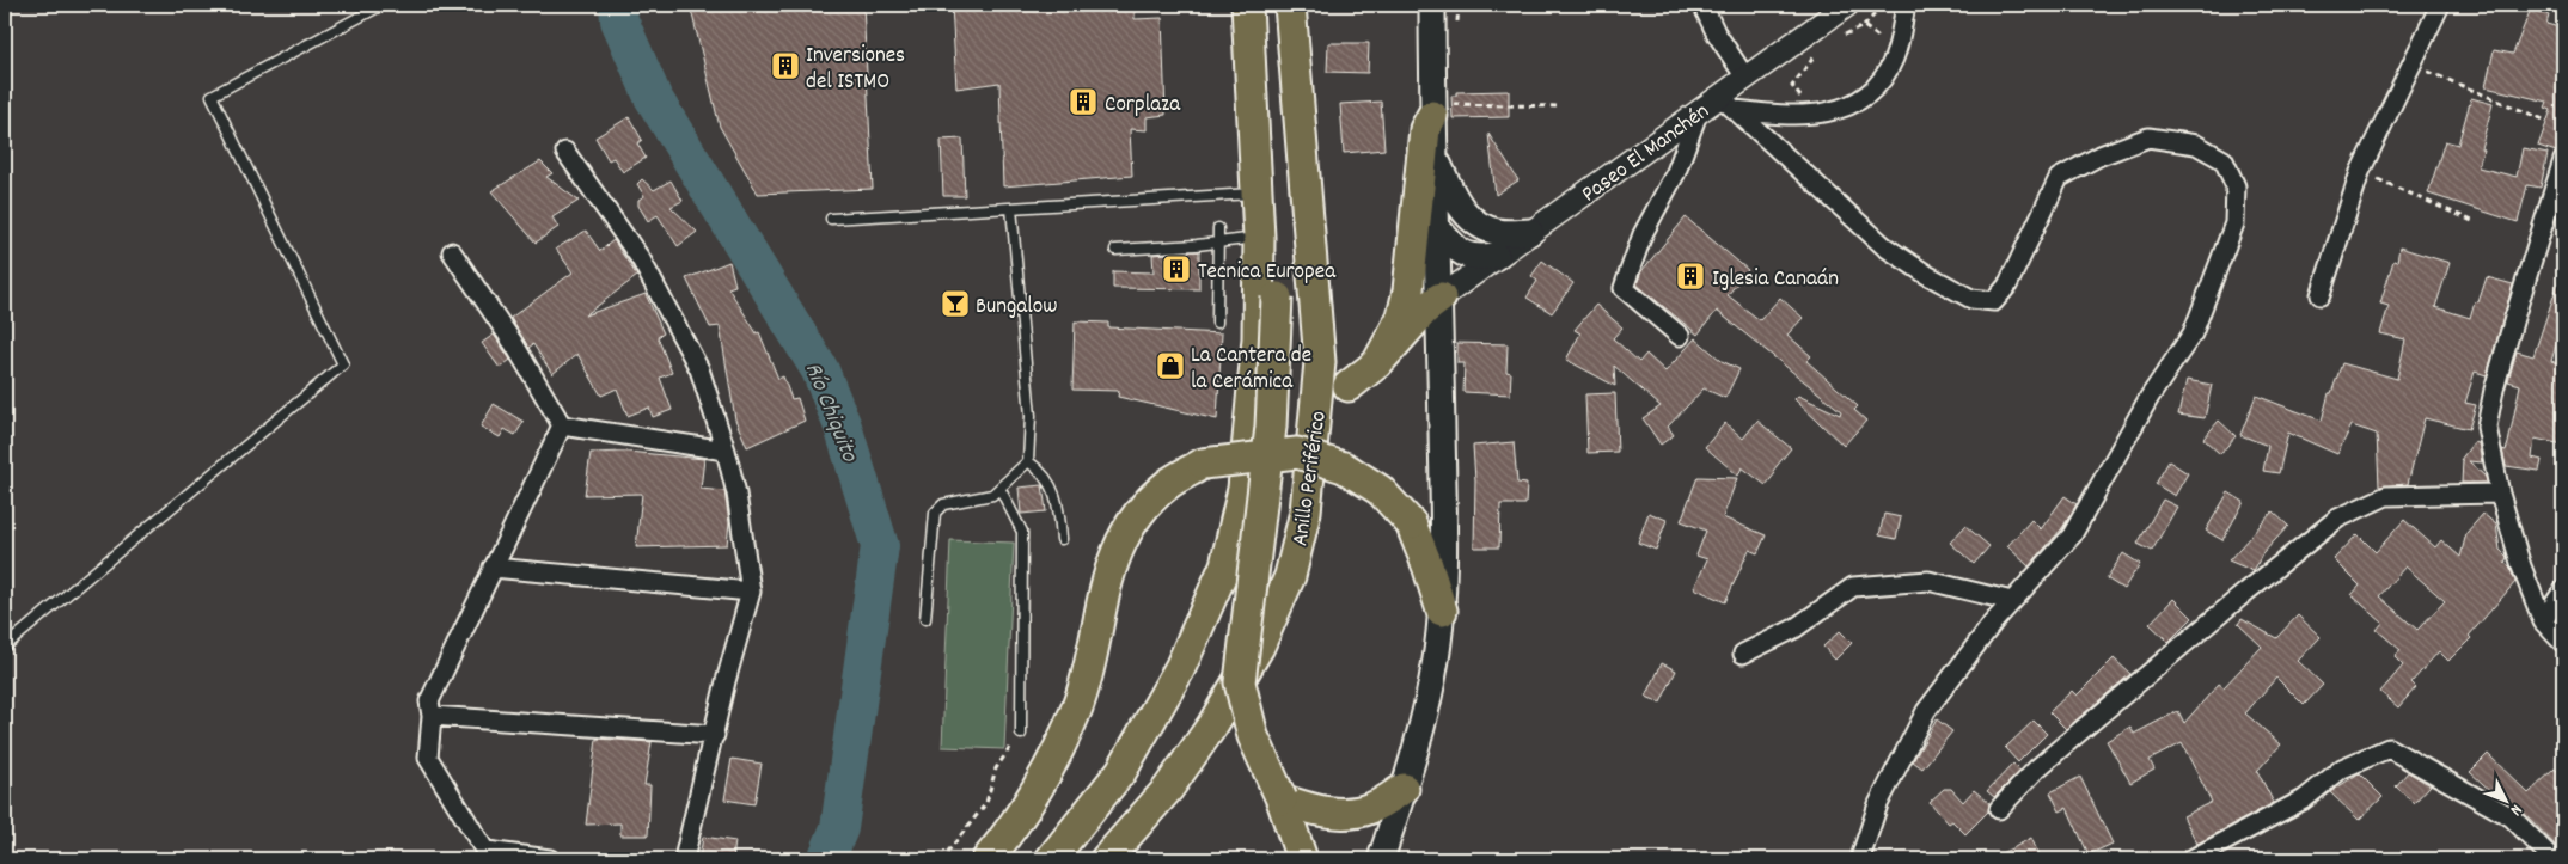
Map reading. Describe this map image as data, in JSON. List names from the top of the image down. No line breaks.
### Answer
{"streets":{"highway":["Anillo Periférico"],"street":["Paseo El Manchén"]},"water":["Río Chiquito"],"places":{"building":["Inversiones del ISTMO","Corplaza","Tecnica Europea","Iglesia Canaán"],"bar":["Bungalow"],"shop":["La Cantera de la Cerámica"]},"north":"bottom right"}
